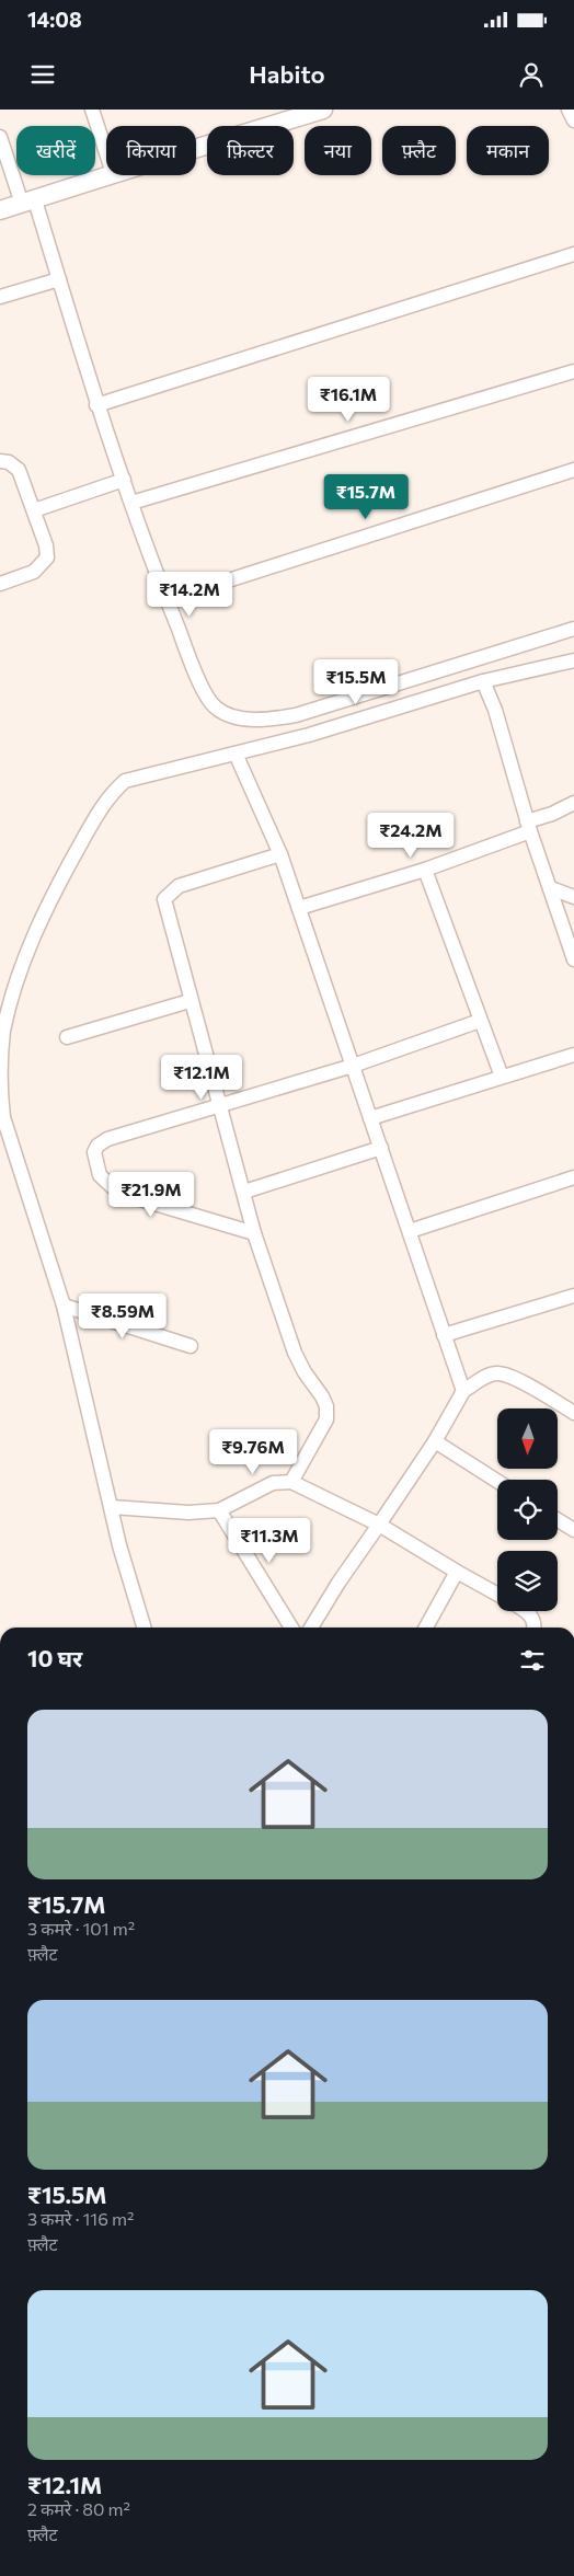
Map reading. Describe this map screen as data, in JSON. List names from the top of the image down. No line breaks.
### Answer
{"north":"bottom","page":{"status":"14:08","header":"Habito","chip":["खरीदें","किराया","फ़िल्टर","नया","फ़्लैट","मकान"],"price":["₹16.1M","₹15.7M","₹14.2M","₹15.5M","₹24.2M","₹12.1M","₹21.9M","₹8.59M","₹9.76M","₹11.3M"],"heading":"10 घर","list":[{"name":"₹15.7M","note":"3 कमरे · 101 m² · फ़्लैट"},{"name":"₹15.5M","note":"3 कमरे · 116 m² · फ़्लैट"},{"name":"₹12.1M","note":"2 कमरे · 80 m² · फ़्लैट"}]}}
